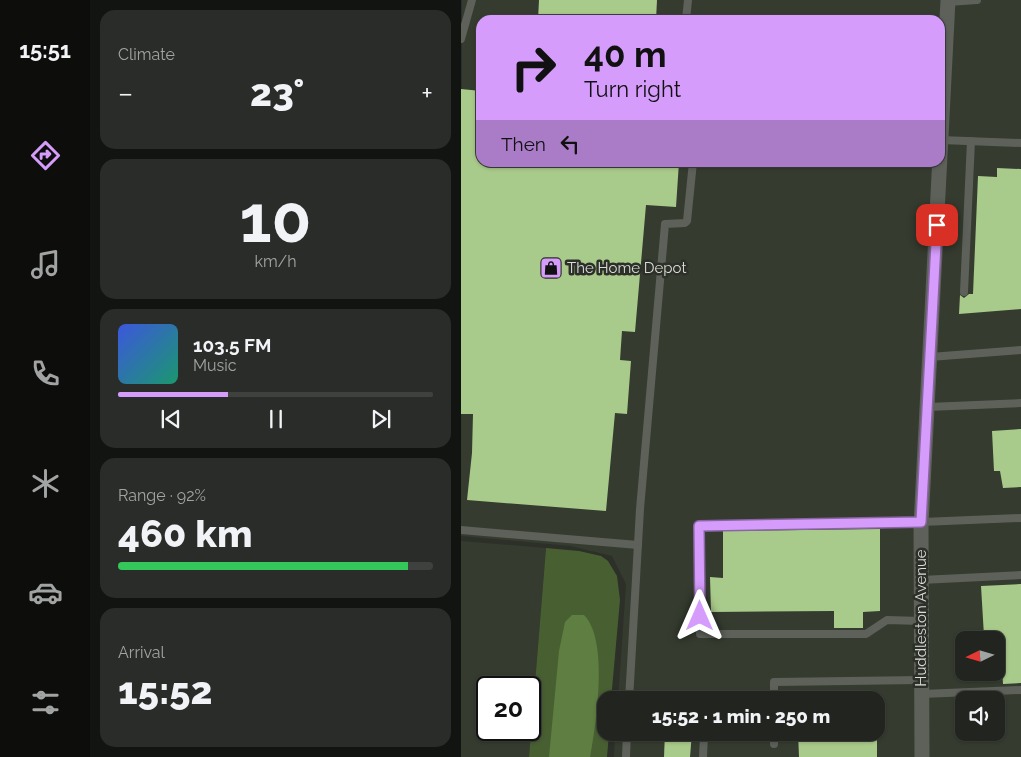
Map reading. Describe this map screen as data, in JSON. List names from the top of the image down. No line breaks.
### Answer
{"streets":{"street":["Huddleston Avenue"]},"places":{"shop":["The Home Depot"]},"north":"left","page":{"tabs":"15:51","tile":["Climate",["10","km/h"],["Range · 92%","460 km"],["Arrival","15:52"]],"turn":["40 m","Turn right"],"heat":["−","23°","+"],"then":"Then","song":["103.5 FM","Music"],"limit":"20","trip":"15:52 · 1 min · 250 m"}}
